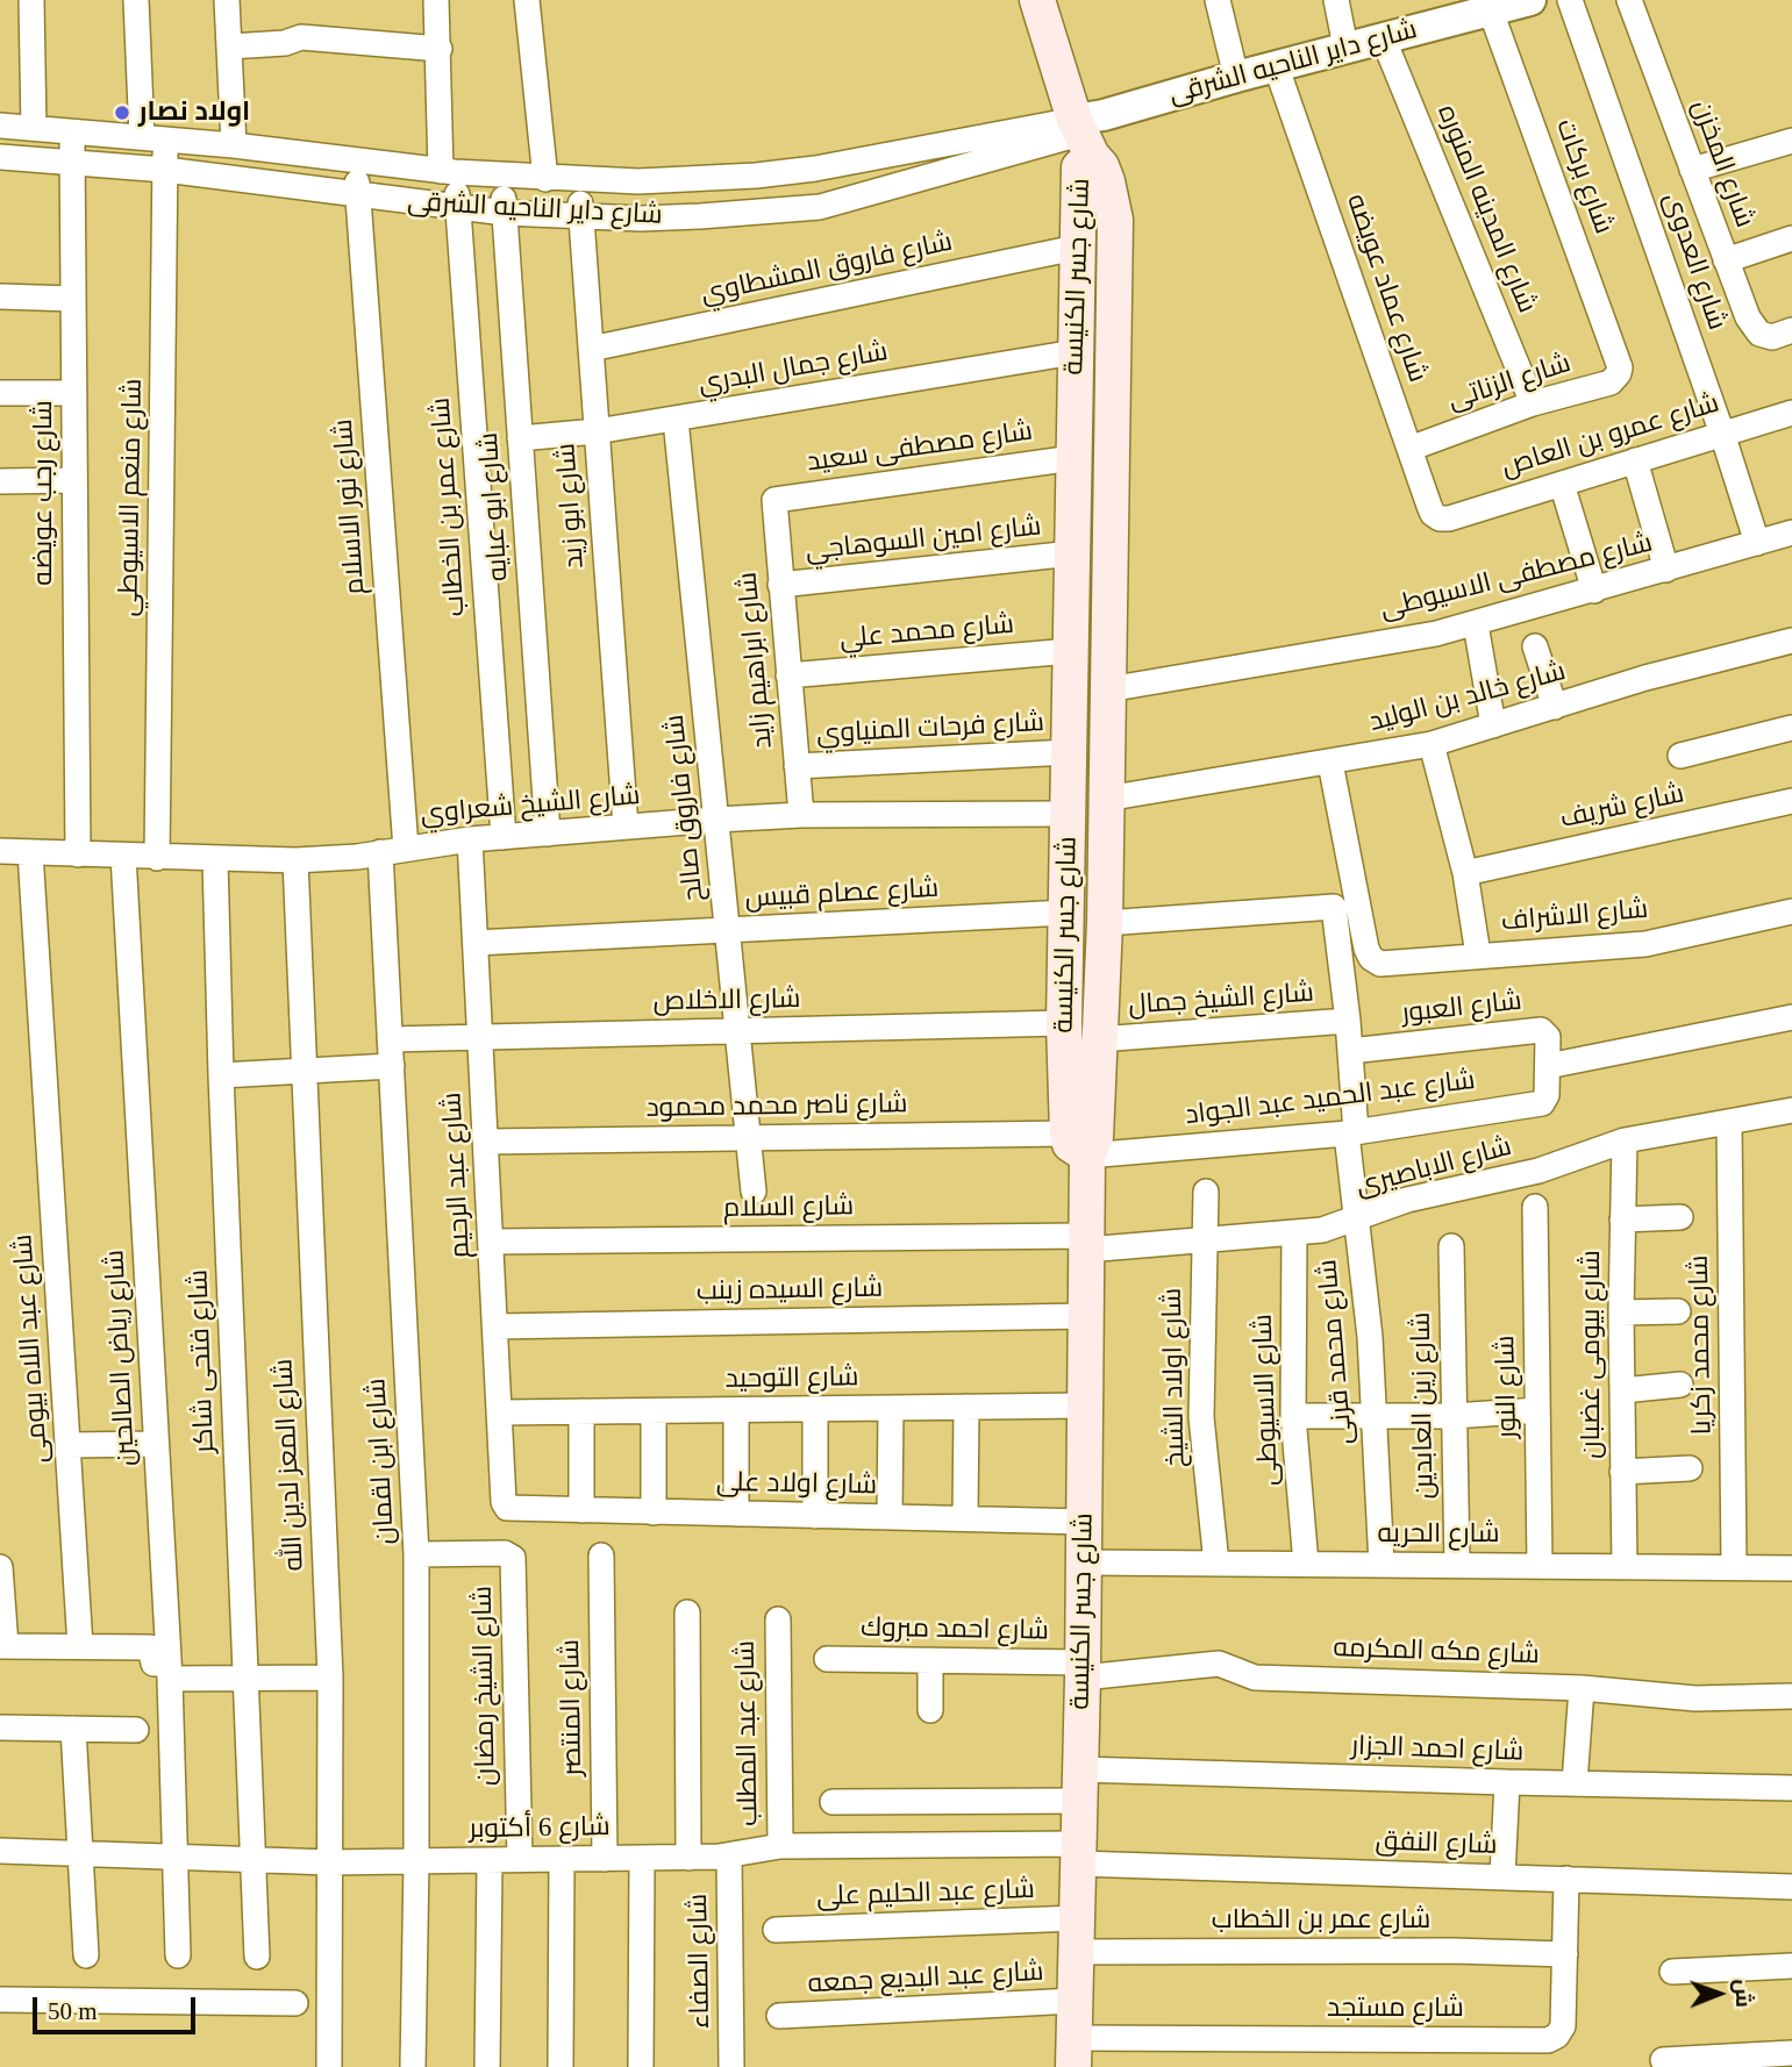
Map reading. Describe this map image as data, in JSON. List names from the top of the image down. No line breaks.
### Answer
{"streets":{"main road":["شارع جسر الكنيسة"],"street":["شارع داير الناحيه الشرقى","شارع المخزن","شارع بركات","شارع المدينه المنوره","شارع العدوى","شارع فاروق المشطاوي","شارع عماد عويضه","شارع جمال البدري","شارع الزناتى","شارع عمرو بن العاص","شارع مصطفى سعيد","شارع رجب عويضه","شارع منعم الاسيوطي","شارع ابو زيد","شارع نور الاسلام","شارع عمر بن الخطاب","شارع ابو عبايه","شارع امين السوهاجي","شارع مصطفى الاسيوطى","شارع محمد علي","شارع ابراهيم زايد","شارع خالد بن الوليد","شارع فرحات المنياوي","شارع الشيخ شعراوي","شارع شريف","شارع فاروق صالح","شارع عصام قبيس","شارع الاشراف","شارع الشيخ جمال","شارع الاخلاص","شارع العبور","شارع عبد الحميد عبد الجواد","شارع ناصر محمد محمود","شارع الاباصيرى","شارع عبد الرحيم","شارع السلام","شارع السيده زينب","شارع محمد زكريا","شارع عبد اللاه بيومى","شارع محمد قرنى","شارع بيومى غضبان","شارع رياض الصالحين","شارع فتحى شاكر","شارع اولاد الشيخ","شارع التوحيد","شارع النور","شارع الاسيوطى","شارع زين العابدين","شارع ابن لقمان","شارع المعز لدين الله","شارع اولاد على","شارع الحريه","شارع احمد مبروك","شارع مكه المكرمه","شارع الشيخ رمضان","شارع المنتصر","شارع عبد المطلب","شارع احمد الجزار","شارع 6 أكتوبر","شارع النفق","شارع عبد الحليم على","شارع الصفاء","شارع عبد البديع جمعه","شارع مستجد"]},"crossings":[["شارع داير الناحيه الشرقى","شارع بركات"],["شارع داير الناحيه الشرقى","شارع المدينه المنوره"],["شارع داير الناحيه الشرقى","شارع جسر الكنيسة"],["شارع داير الناحيه الشرقى","شارع عماد عويضه"],["شارع داير الناحيه الشرقى","شارع رجب عويضه"],["شارع داير الناحيه الشرقى","شارع منعم الاسيوطي"],["شارع داير الناحيه الشرقى","شارع ابو زيد"],["شارع داير الناحيه الشرقى","شارع نور الاسلام"],["شارع داير الناحيه الشرقى","شارع عمر بن الخطاب"],["شارع داير الناحيه الشرقى","شارع ابو عبايه"],["شارع بركات","شارع الزناتى"],["شارع المدينه المنوره","شارع الزناتى"],["شارع العدوى","شارع عمرو بن العاص"],["شارع العدوى","شارع مصطفى الاسيوطى"],["شارع فاروق المشطاوي","شارع جسر الكنيسة"],["شارع فاروق المشطاوي","شارع ابو زيد"],["شارع جسر الكنيسة","شارع جمال البدري"],["شارع جسر الكنيسة","شارع مصطفى سعيد"],["شارع جسر الكنيسة","شارع عمر بن الخطاب"],["شارع جسر الكنيسة","شارع امين السوهاجي"],["شارع جسر الكنيسة","شارع مصطفى الاسيوطى"],["شارع جسر الكنيسة","شارع محمد علي"],["شارع جسر الكنيسة","شارع خالد بن الوليد"],["شارع جسر الكنيسة","شارع فرحات المنياوي"],["شارع جسر الكنيسة","شارع الشيخ شعراوي"],["شارع جسر الكنيسة","شارع عصام قبيس"],["شارع جسر الكنيسة","شارع الشيخ جمال"],["شارع جسر الكنيسة","شارع الاخلاص"],["شارع جسر الكنيسة","شارع عبد الحميد عبد الجواد"],["شارع جسر الكنيسة","شارع ناصر محمد محمود"],["شارع جسر الكنيسة","شارع الاباصيرى"],["شارع جسر الكنيسة","شارع السلام"],["شارع جسر الكنيسة","شارع السيده زينب"],["شارع جسر الكنيسة","شارع محمد قرنى"],["شارع جسر الكنيسة","شارع التوحيد"],["شارع جسر الكنيسة","شارع اولاد على"],["شارع جسر الكنيسة","شارع الحريه"],["شارع جسر الكنيسة","شارع احمد مبروك"],["شارع جسر الكنيسة","شارع مكه المكرمه"],["شارع جسر الكنيسة","شارع احمد الجزار"],["شارع جسر الكنيسة","شارع 6 أكتوبر"],["شارع جسر الكنيسة","شارع النفق"],["شارع جسر الكنيسة","شارع عبد الحليم على"],["شارع جسر الكنيسة","شارع عبد البديع جمعه"],["شارع جسر الكنيسة","شارع مستجد"],["شارع عماد عويضه","شارع الزناتى"],["شارع عماد عويضه","شارع عمرو بن العاص"],["شارع جمال البدري","شارع ابو زيد"],["شارع جمال البدري","شارع ابو عبايه"],["شارع جمال البدري","شارع فاروق صالح"],["شارع مصطفى سعيد","شارع ابراهيم زايد"],["شارع رجب عويضه","شارع الشيخ شعراوي"],["شارع منعم الاسيوطي","شارع الشيخ شعراوي"],["شارع ابو زيد","شارع الشيخ شعراوي"],["شارع نور الاسلام","شارع الشيخ شعراوي"],["شارع عمر بن الخطاب","شارع الشيخ شعراوي"],["شارع عمر بن الخطاب","شارع عبد الحليم على"],["شارع عمر بن الخطاب","شارع مستجد"],["شارع ابو عبايه","شارع الشيخ شعراوي"],["شارع امين السوهاجي","شارع ابراهيم زايد"],["شارع محمد علي","شارع ابراهيم زايد"],["شارع ابراهيم زايد","شارع فرحات المنياوي"],["شارع ابراهيم زايد","شارع الشيخ شعراوي"],["شارع خالد بن الوليد","شارع الاشراف"],["شارع الشيخ شعراوي","شارع فاروق صالح"],["شارع الشيخ شعراوي","شارع عبد الرحيم"],["شارع الشيخ شعراوي","شارع عبد اللاه بيومى"],["شارع الشيخ شعراوي","شارع رياض الصالحين"],["شارع الشيخ شعراوي","شارع فتحى شاكر"],["شارع الشيخ شعراوي","شارع ابن لقمان"],["شارع الشيخ شعراوي","شارع المعز لدين الله"],["شارع فاروق صالح","شارع عصام قبيس"],["شارع فاروق صالح","شارع الاخلاص"],["شارع فاروق صالح","شارع ناصر محمد محمود"],["شارع عصام قبيس","شارع عبد الرحيم"],["شارع الشيخ جمال","شارع محمد قرنى"],["شارع الاخلاص","شارع عبد الرحيم"],["شارع الاخلاص","شارع ابن لقمان"],["شارع العبور","شارع عبد الحميد عبد الجواد"],["شارع العبور","شارع محمد قرنى"],["شارع عبد الحميد عبد الجواد","شارع ناصر محمد محمود"],["شارع عبد الحميد عبد الجواد","شارع محمد قرنى"],["شارع ناصر محمد محمود","شارع عبد الرحيم"],["شارع الاباصيرى","شارع السلام"],["شارع الاباصيرى","شارع محمد زكريا"],["شارع الاباصيرى","شارع محمد قرنى"],["شارع الاباصيرى","شارع بيومى غضبان"],["شارع الاباصيرى","شارع اولاد الشيخ"],["شارع الاباصيرى","شارع الاسيوطى"],["شارع عبد الرحيم","شارع السلام"],["شارع عبد الرحيم","شارع السيده زينب"],["شارع عبد الرحيم","شارع التوحيد"],["شارع عبد الرحيم","شارع اولاد على"],["شارع محمد زكريا","شارع الحريه"],["شارع محمد قرنى","شارع الحريه"],["شارع بيومى غضبان","شارع الحريه"],["شارع رياض الصالحين","شارع 6 أكتوبر"],["شارع فتحى شاكر","شارع 6 أكتوبر"],["شارع اولاد الشيخ","شارع الحريه"],["شارع النور","شارع الحريه"],["شارع الاسيوطى","شارع الحريه"],["شارع زين العابدين","شارع الحريه"],["شارع ابن لقمان","شارع الشيخ رمضان"],["شارع ابن لقمان","شارع 6 أكتوبر"],["شارع المعز لدين الله","شارع 6 أكتوبر"],["شارع احمد مبروك","شارع مكه المكرمه"],["شارع الشيخ رمضان","شارع 6 أكتوبر"],["شارع المنتصر","شارع 6 أكتوبر"],["شارع عبد المطلب","شارع 6 أكتوبر"],["شارع 6 أكتوبر","شارع النفق"],["شارع 6 أكتوبر","شارع الصفاء"],["شارع النفق","شارع مستجد"]],"places":["اولاد نصار"],"scale_bar":"50 m","north":"right"}
